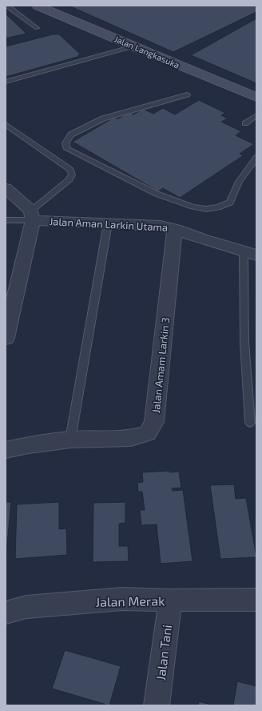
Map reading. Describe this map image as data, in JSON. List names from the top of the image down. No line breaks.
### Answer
{"streets":{"main road":["Jalan Langkasuka"],"street":["Jalan Aman Larkin Utama","Jalan Amam Larkin 3","Jalan Merak","Jalan Tani"]},"crossings":[["Jalan Aman Larkin Utama","Jalan Amam Larkin 3"],["Jalan Merak","Jalan Tani"]]}
